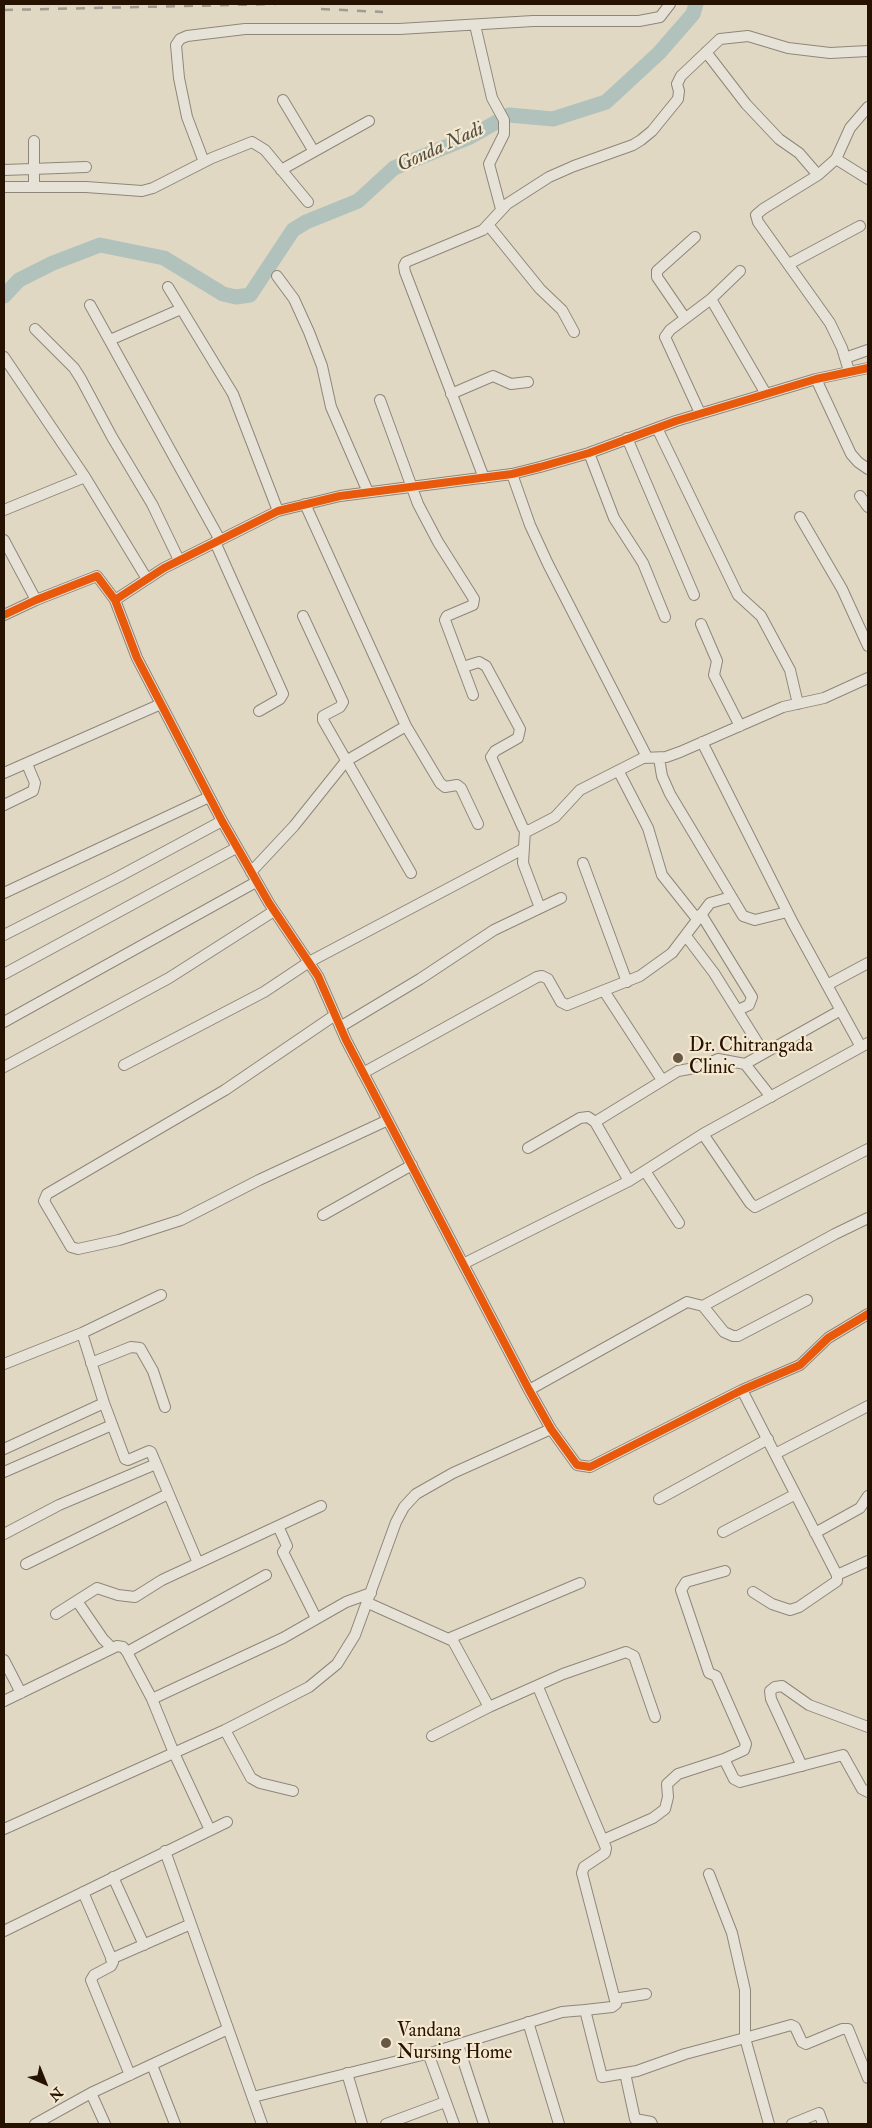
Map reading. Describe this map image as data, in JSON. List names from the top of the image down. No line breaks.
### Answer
{"water":["Gonda Nadi"],"places":["Dr. Chitrangada Clinic","Vandana Nursing Home"],"north":"bottom right"}
